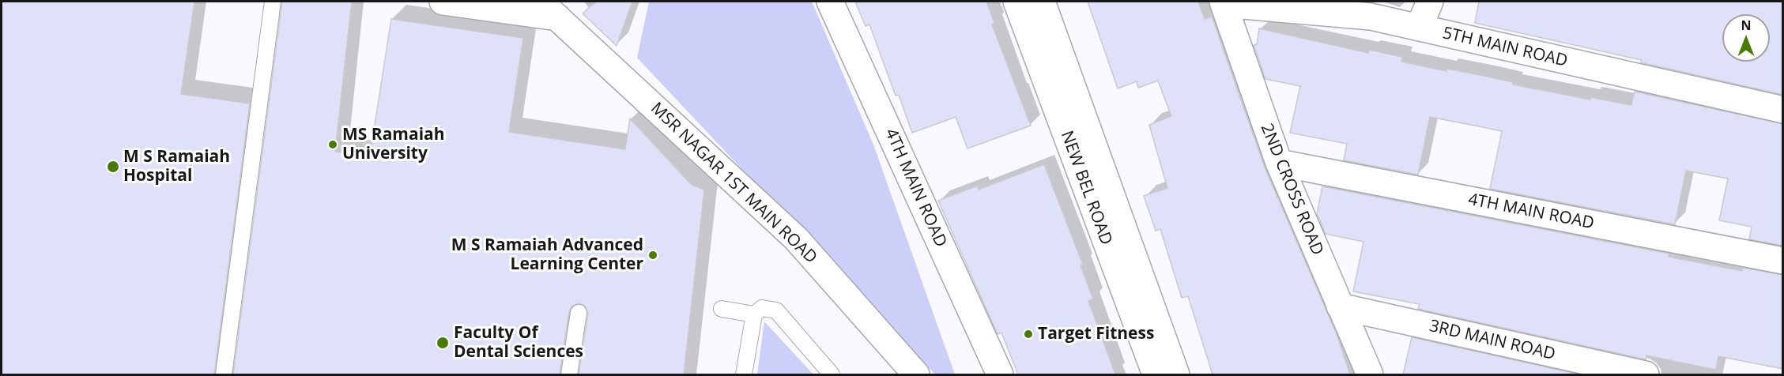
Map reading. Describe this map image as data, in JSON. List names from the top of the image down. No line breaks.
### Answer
{"streets":{"street":["5TH MAIN ROAD","MSR NAGAR 1ST MAIN ROAD","4TH MAIN ROAD","NEW BEL ROAD","2ND CROSS ROAD","3RD MAIN ROAD"]},"crossings":[["5TH MAIN ROAD","2ND CROSS ROAD"],["4TH MAIN ROAD","2ND CROSS ROAD"],["2ND CROSS ROAD","3RD MAIN ROAD"]],"places":["MS Ramaiah University","M S Ramaiah Hospital","M S Ramaiah Advanced Learning Center","Target Fitness","Faculty Of Dental Sciences"],"north":"top"}
